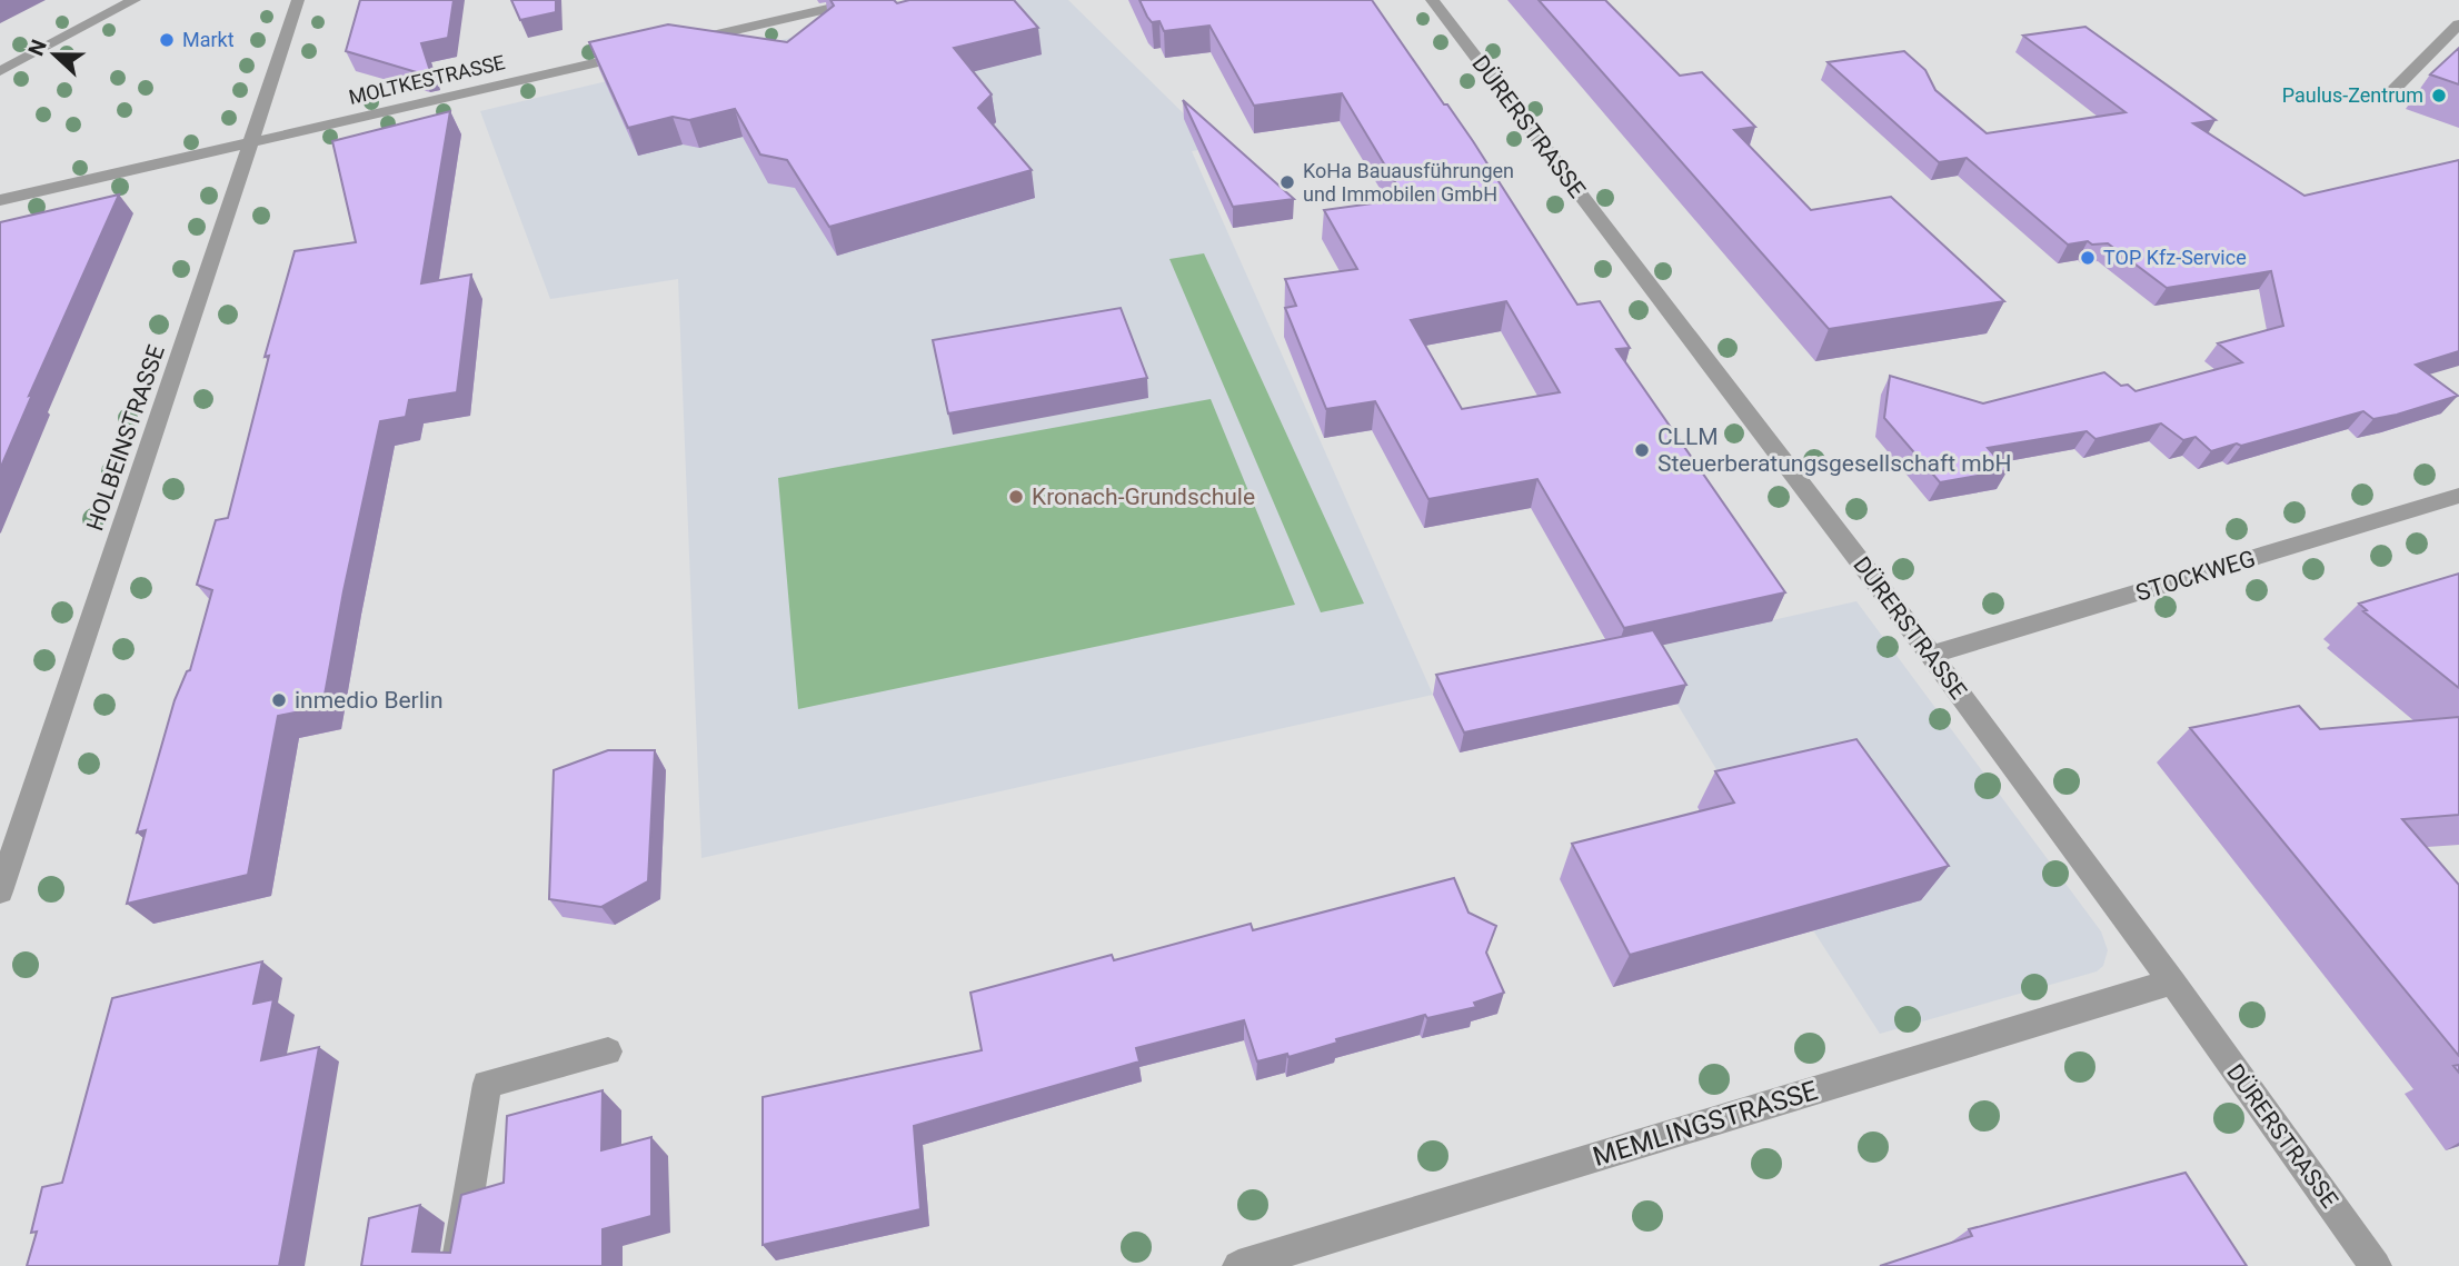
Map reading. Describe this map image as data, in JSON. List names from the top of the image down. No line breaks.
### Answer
{"streets":{"street":["MOLTKESTRASSE","DÜRERSTRASSE","HOLBEINSTRASSE","STOCKWEG","MEMLINGSTRASSE"]},"crossings":[["MOLTKESTRASSE","HOLBEINSTRASSE"],["DÜRERSTRASSE","STOCKWEG"],["DÜRERSTRASSE","MEMLINGSTRASSE"]],"places":["Markt","Paulus-Zentrum","KoHa Bauausführungen und Immobilen GmbH","TOP Kfz-Service","CLLM Steuerberatungsgesellschaft mbH","Kronach-Grundschule","inmedio Berlin"],"north":"left"}
